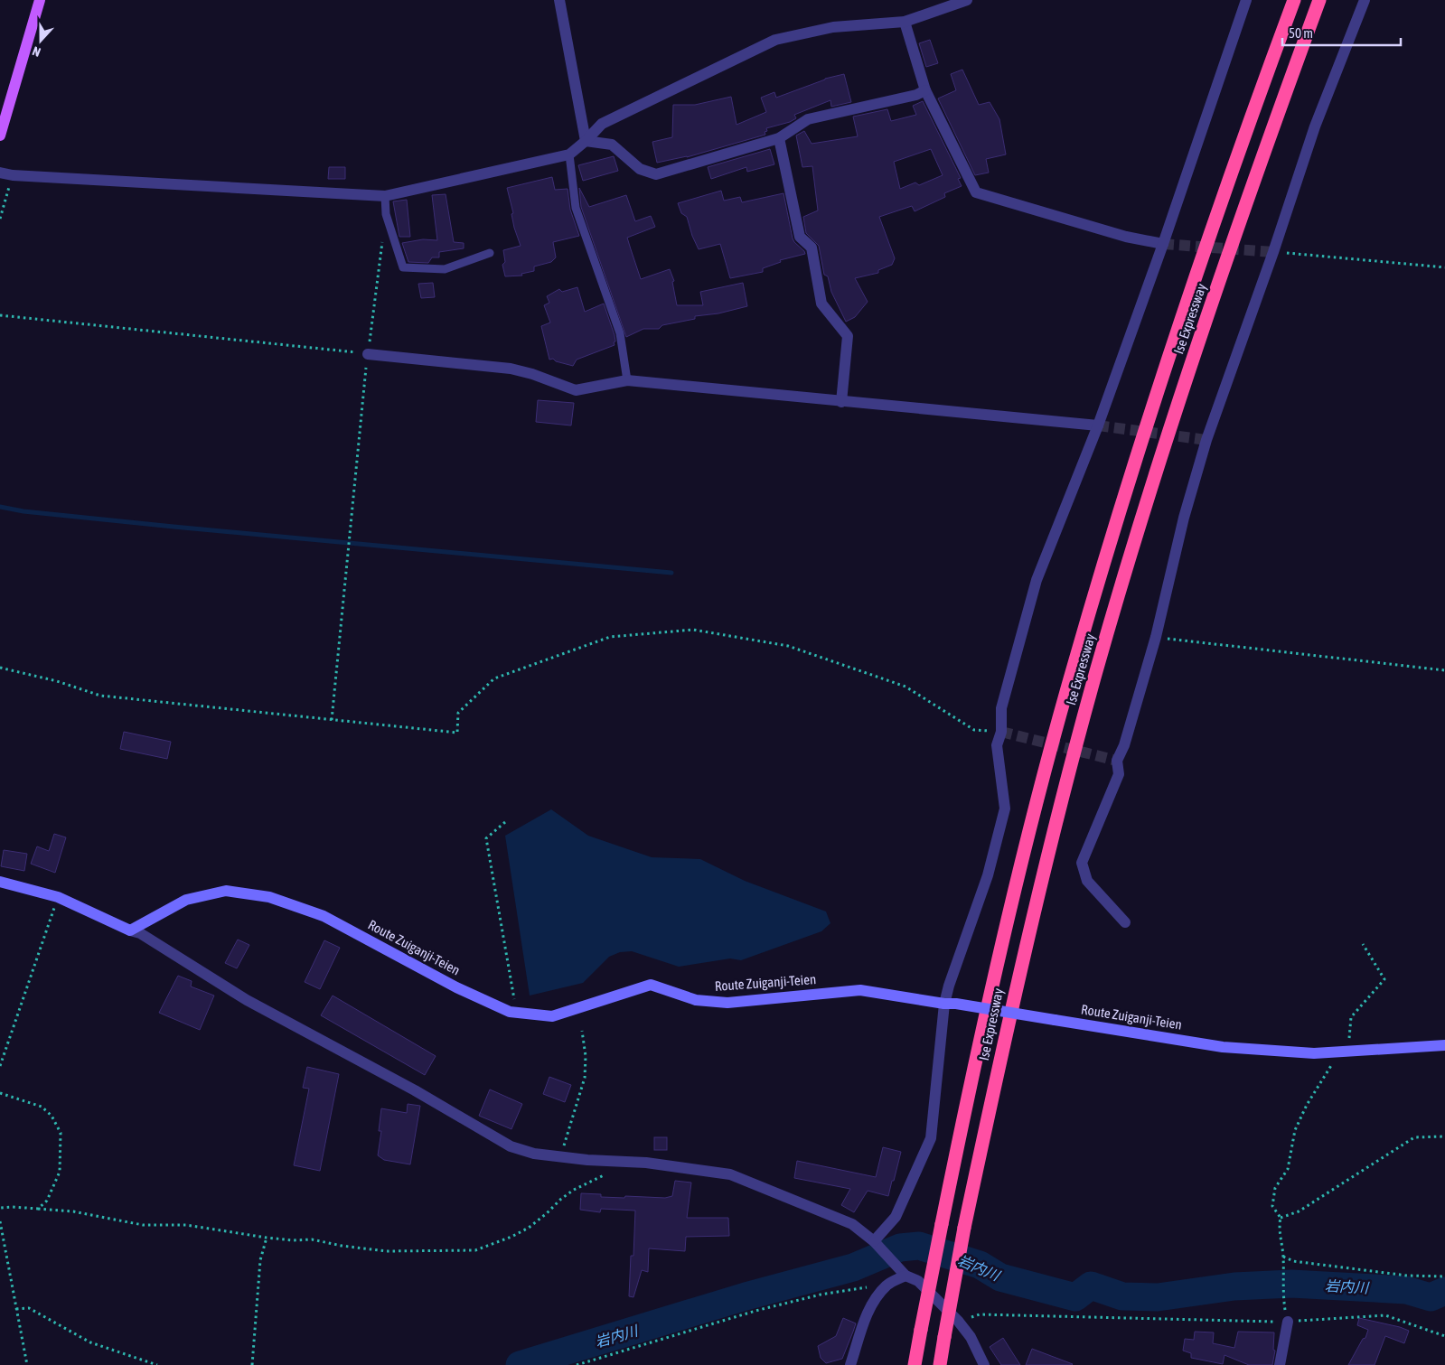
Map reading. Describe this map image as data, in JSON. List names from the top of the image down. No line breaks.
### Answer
{"streets":{"highway":["Ise Expressway"],"main road":["Route Zuiganji-Teien"]},"water":["岩内川"],"scale_bar":"50 m","north":"bottom"}
